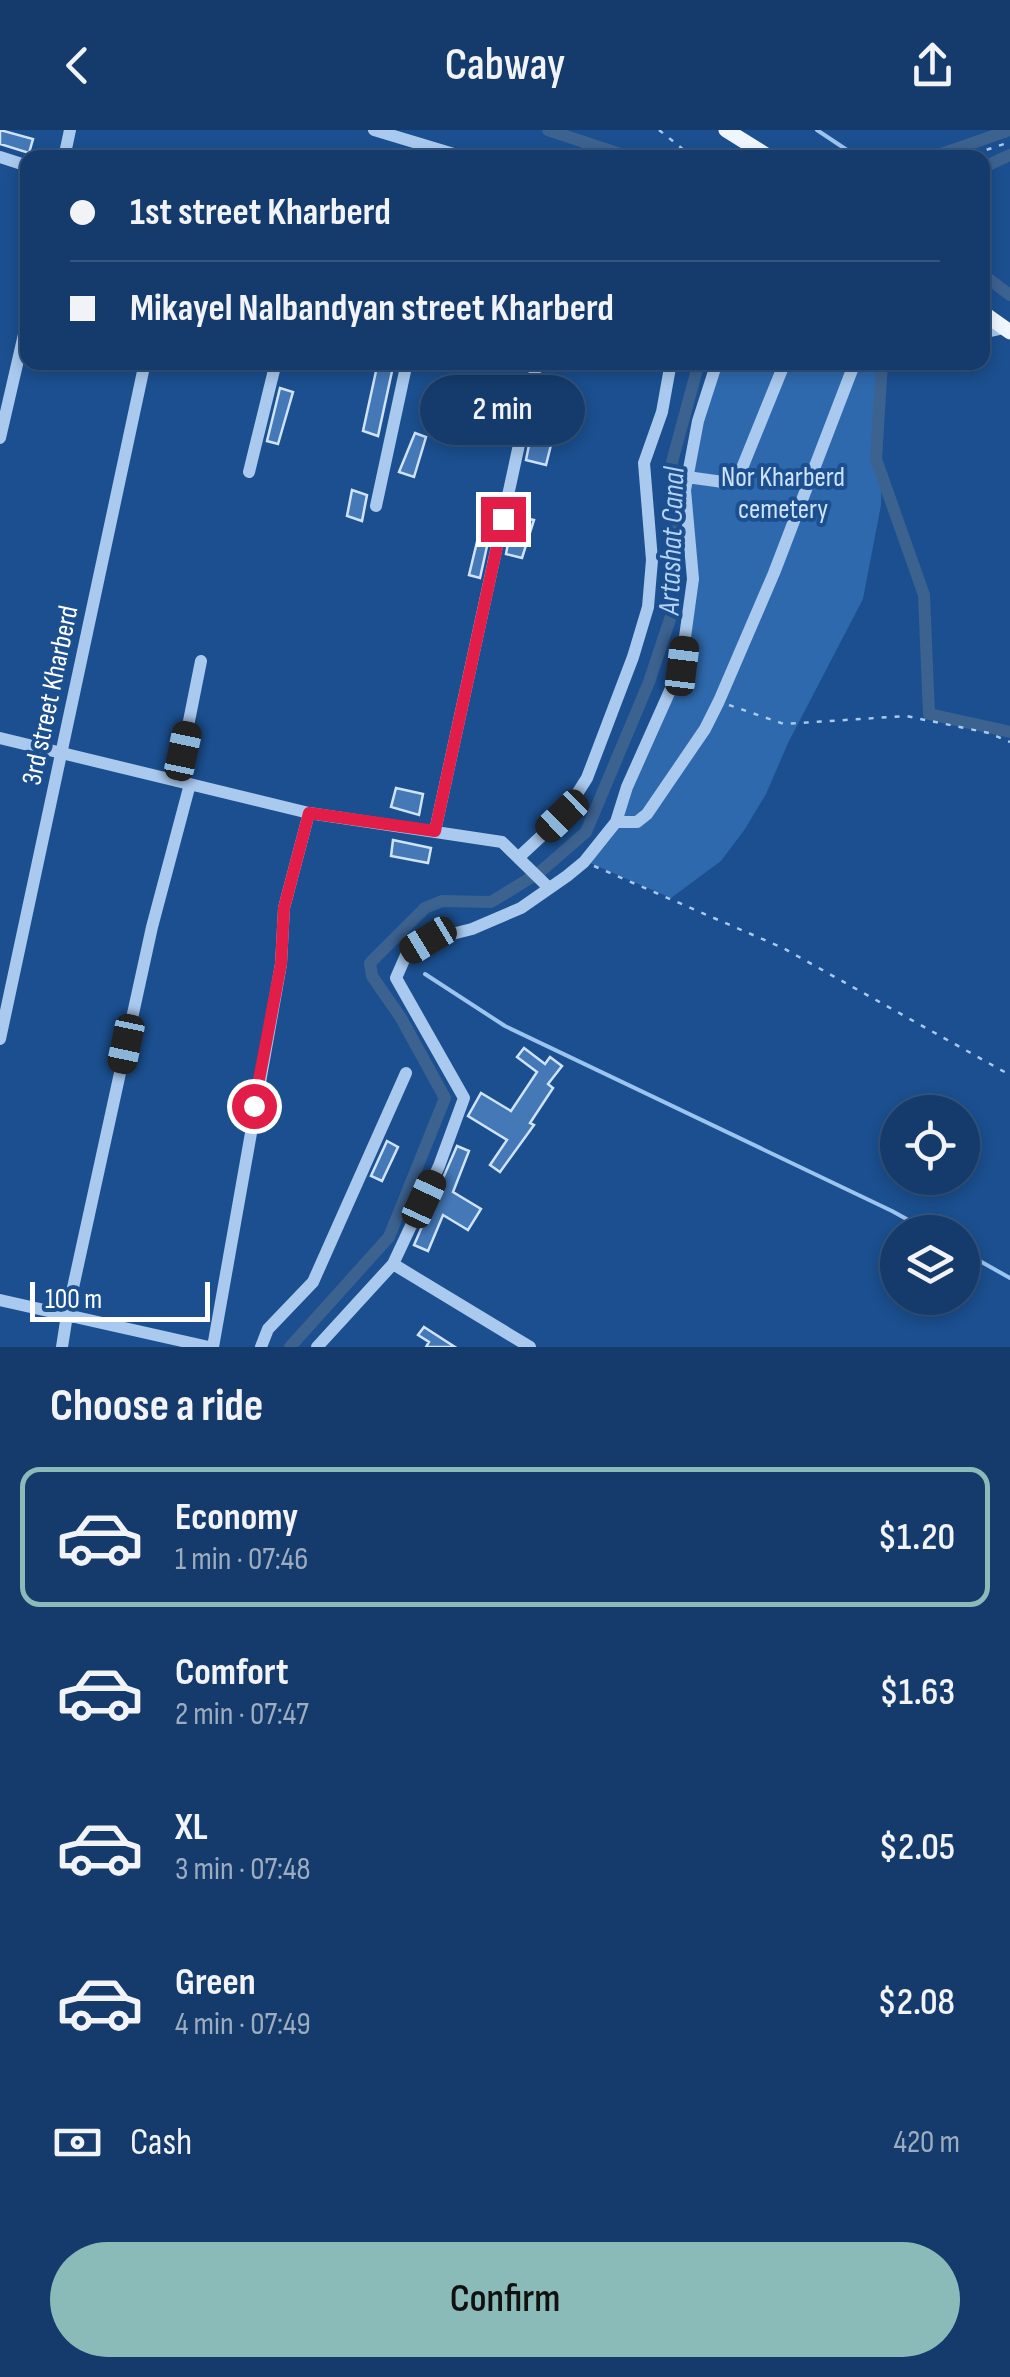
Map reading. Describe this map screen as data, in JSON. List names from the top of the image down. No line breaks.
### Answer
{"streets":{"street":["3rd street Kharberd"]},"water":["Artashat Canal"],"parks":["Nor Kharberd cemetery"],"scale_bar":"100 m","page":{"header":"Cabway","banner":["1st street Kharberd","Mikayel Nalbandyan street Kharberd"],"bubble":"2 min","scale":"100 m","heading":"Choose a ride","list":[{"name":"Economy","note":"1 min · 07:46","value":"$1.20"},{"name":"Comfort","note":"2 min · 07:47","value":"$1.63"},{"name":"XL","note":"3 min · 07:48","value":"$2.05"},{"name":"Green","note":"4 min · 07:49","value":"$2.08"}],"pay":["Cash","420 m"],"buttons":"Confirm"}}
